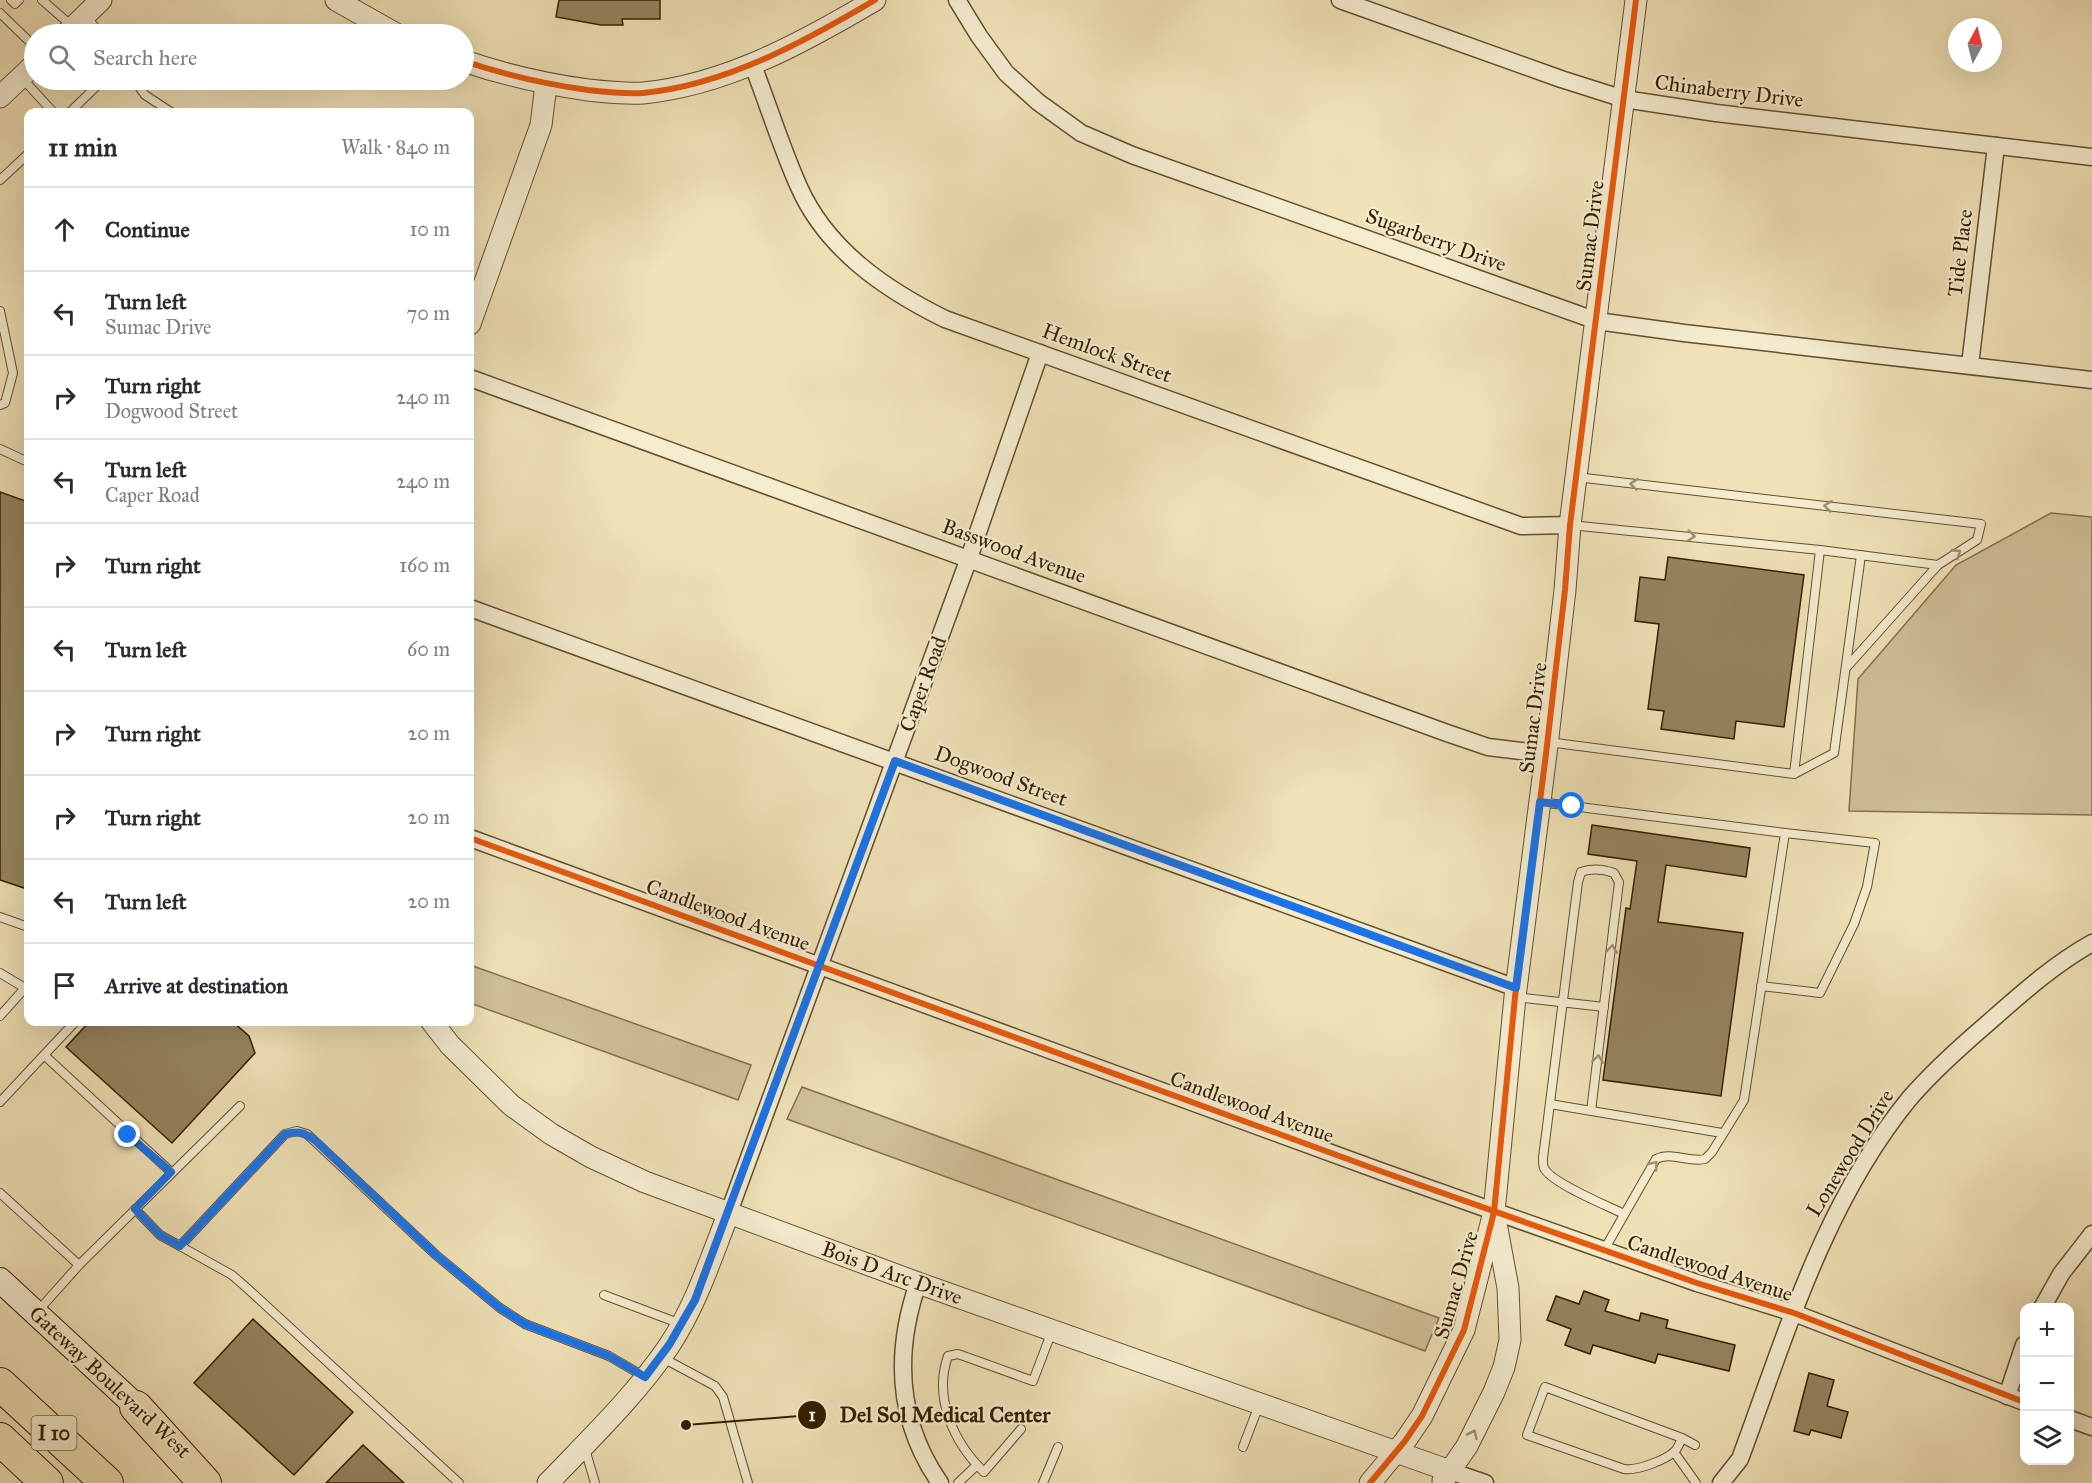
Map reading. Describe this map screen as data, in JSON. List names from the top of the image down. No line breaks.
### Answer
{"streets":{"highway":["I 10"],"main road":["Gateway Boulevard West"],"street":["Chinaberry Drive","Sumac Drive","Sugarberry Drive","Tide Place","Hemlock Street","Basswood Avenue","Caper Road","Dogwood Street","Candlewood Avenue","Lonewood Drive","Bois D Arc Drive"]},"crossings":[["Chinaberry Drive","Sumac Drive"],["Chinaberry Drive","Tide Place"],["Sumac Drive","Sugarberry Drive"],["Sumac Drive","Hemlock Street"],["Sumac Drive","Basswood Avenue"],["Sumac Drive","Dogwood Street"],["Sumac Drive","Candlewood Avenue"],["Sumac Drive","Bois D Arc Drive"],["Sugarberry Drive","Tide Place"],["Hemlock Street","Caper Road"],["Basswood Avenue","Caper Road"],["Caper Road","Dogwood Street"],["Caper Road","Candlewood Avenue"],["Caper Road","Bois D Arc Drive"],["Candlewood Avenue","Lonewood Drive"]],"places":["Del Sol Medical Center"],"north":"top","page":{"search":"Search here","heading":["11 min","Walk · 840 m"],"list":[["Continue","10 m"],["Turn left","Sumac Drive","70 m"],["Turn right","Dogwood Street","240 m"],["Turn left","Caper Road","240 m"],["Turn right","160 m"],["Turn left","60 m"],["Turn right","20 m"],["Turn right","20 m"],["Turn left","20 m"],"Arrive at destination"],"map_buttons":["+","−"]}}
